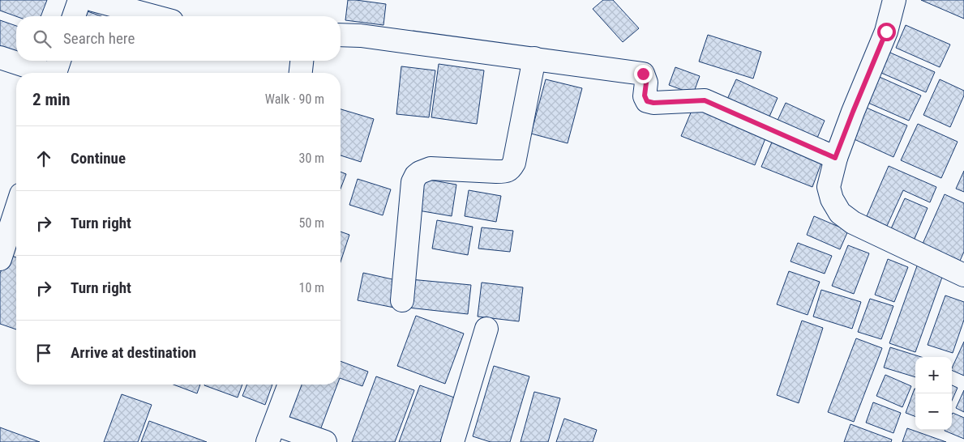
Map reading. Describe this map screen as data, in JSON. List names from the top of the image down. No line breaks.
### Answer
{"page":{"search":"Search here","heading":["2 min","Walk · 90 m"],"list":[["Continue","30 m"],["Turn right","50 m"],["Turn right","10 m"],"Arrive at destination"],"map_buttons":["+","−"]}}
